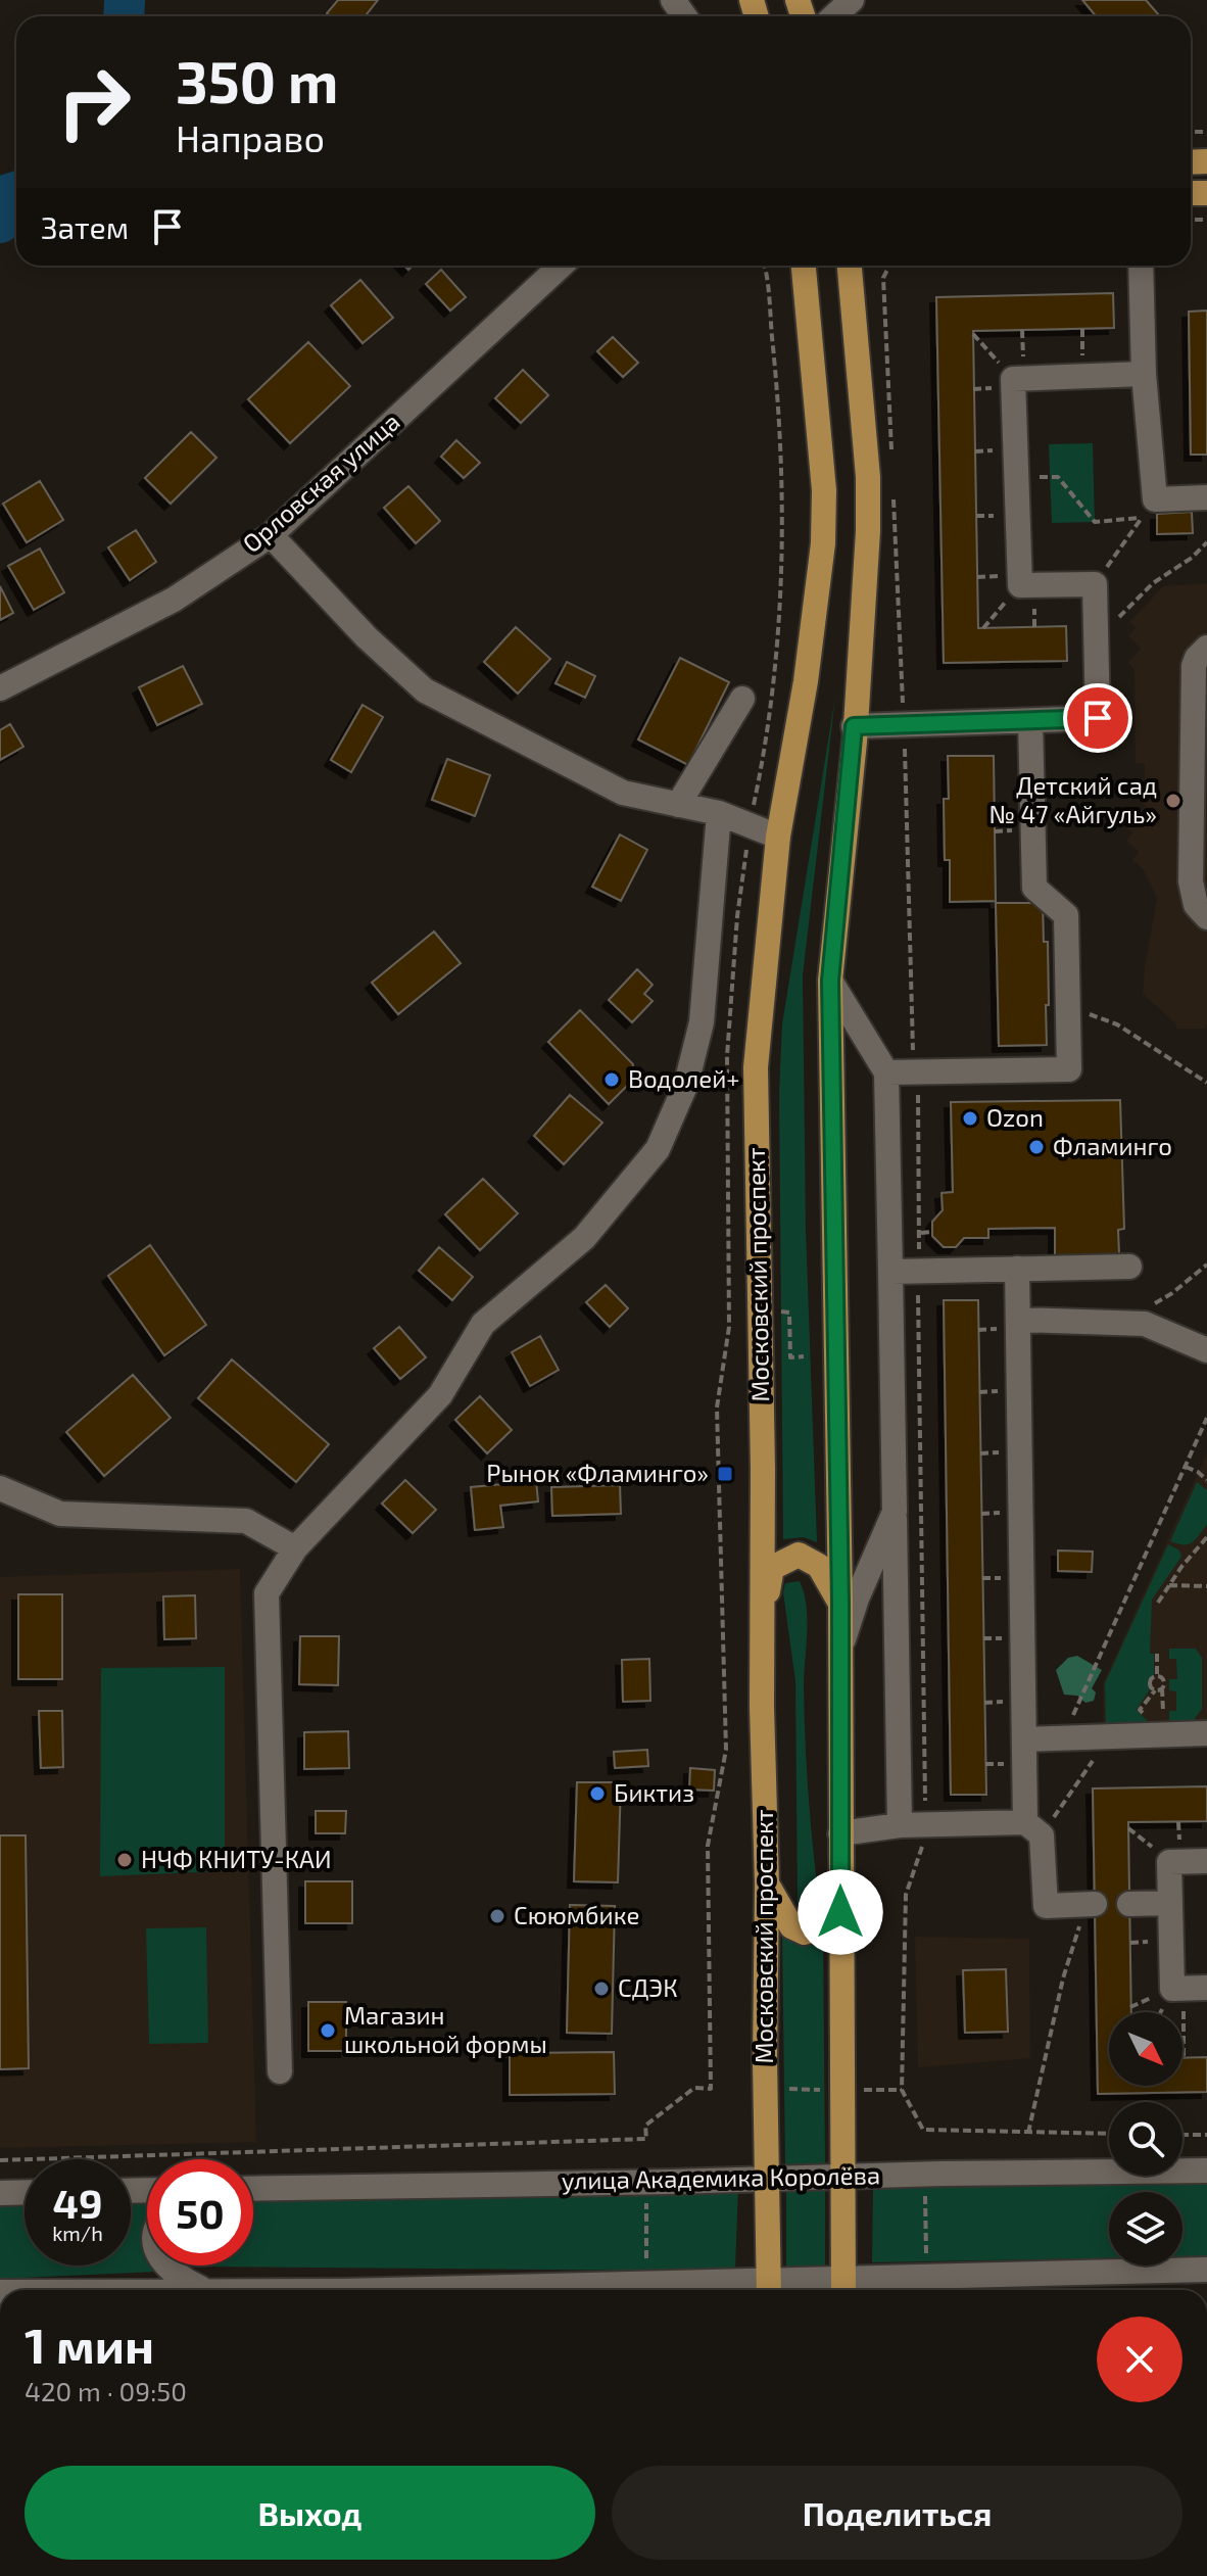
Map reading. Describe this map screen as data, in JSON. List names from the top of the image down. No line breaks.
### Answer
{"streets":{"main road":["Московский проспект"],"street":["Орловская улица","улица Академика Королёва"]},"crossings":[["Московский проспект","улица Академика Королёва"]],"places":{"other":["Детский сад № 47 «Айгуль»","Водолей+","Ozon","Фламинго","Биктиз","НЧФ КНИТУ-КАИ","Сююмбике","СДЭК","Магазин школьной формы"],"transit":["Рынок «Фламинго»"]},"north":"bottom right","page":{"turn":["350 m","Направо"],"then":"Затем","speed":"49 km/h","limit":"50","heading":["1 мин","420 m · 09:50"],"buttons":["Выход","Поделиться"]}}
